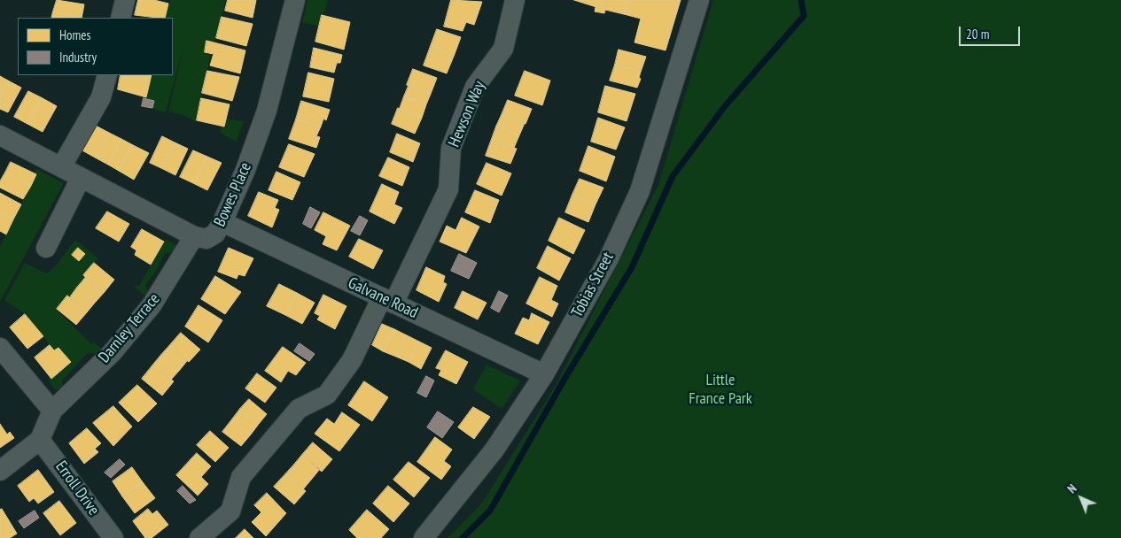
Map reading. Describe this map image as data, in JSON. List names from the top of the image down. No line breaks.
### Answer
{"streets":{"street":["Hewson Way","Bowes Place","Tobias Street","Galvane Road","Darnley Terrace","Erroll Drive"]},"crossings":[["Hewson Way","Galvane Road"],["Bowes Place","Galvane Road"],["Bowes Place","Darnley Terrace"],["Tobias Street","Galvane Road"]],"parks":["Little France Park"],"legend":["Homes","Industry"],"scale_bar":"20 m","north":"top left"}
